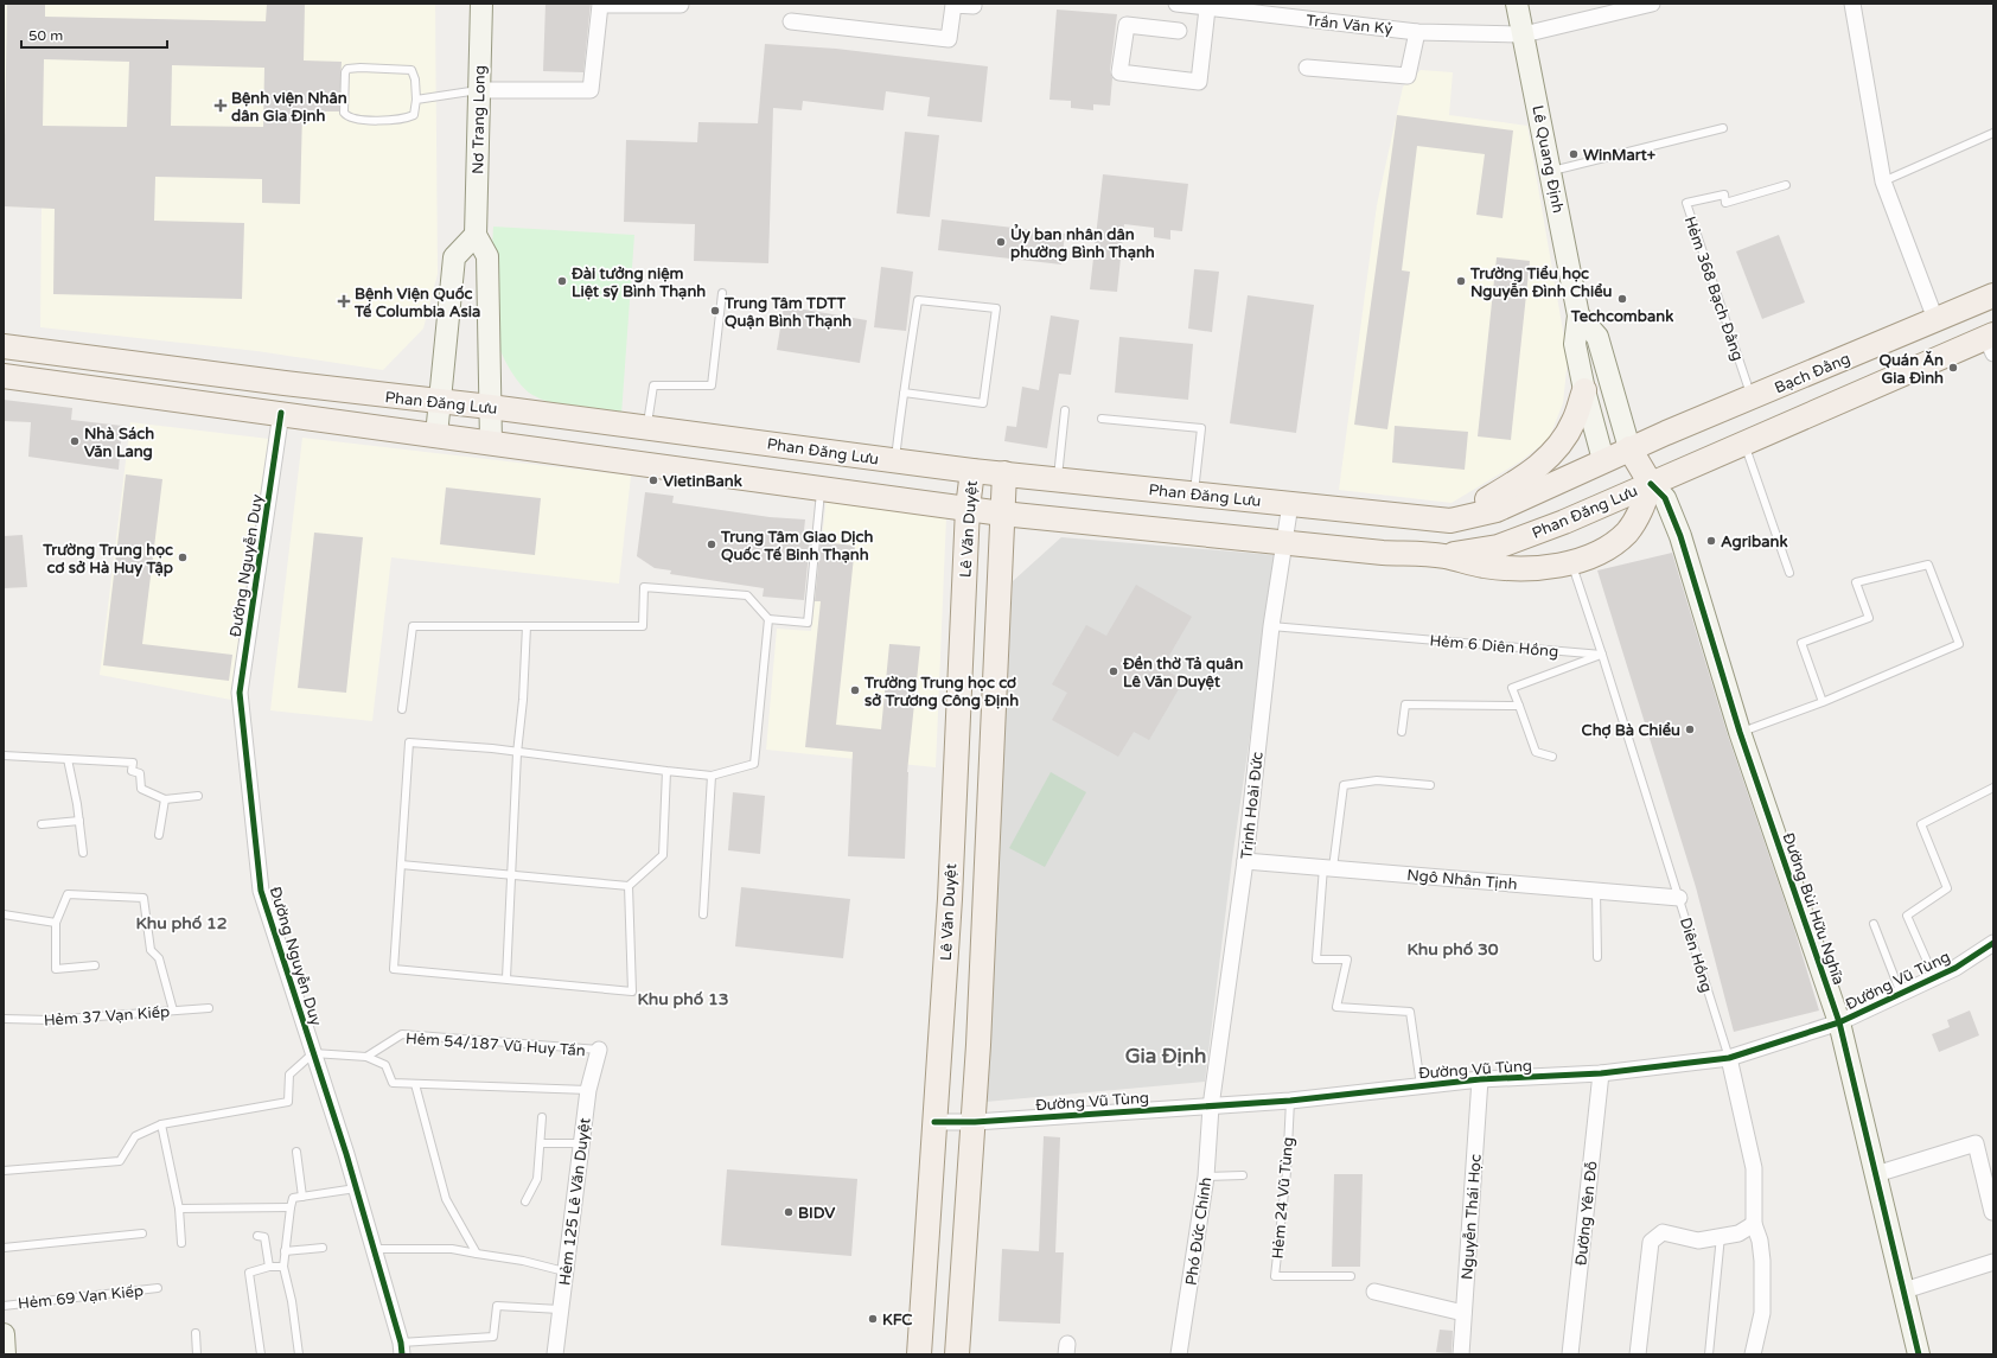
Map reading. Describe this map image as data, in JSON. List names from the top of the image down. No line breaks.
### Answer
{"streets":{"main road":["Nơ Trang Long","Lê Quang Định","Bạch Đằng","Phan Đăng Lưu","Lê Văn Duyệt","Đường Bùi Hữu Nghĩa"],"street":["Trần Văn Kỷ","Đường Nguyễn Duy","Trịnh Hoài Đức","Ngô Nhân Tịnh","Diên Hồng","Đường Vũ Tùng","Hẻm 125 Lê Văn Duyệt","Đường Yên Đỗ","Nguyễn Thái Học","Phó Đức Chính"],"lane":["Hẻm 368 Bạch Đằng","Hẻm 6 Diên Hồng","Hẻm 37 Vạn Kiếp","Hẻm 54/187 Vũ Huy Tấn","Hẻm 24 Vũ Tùng","Hẻm 69 Vạn Kiếp"]},"crossings":[["Trần Văn Kỷ","Lê Quang Định"],["Lê Quang Định","Phan Đăng Lưu"],["Hẻm 368 Bạch Đằng","Bạch Đằng"],["Bạch Đằng","Phan Đăng Lưu"],["Phan Đăng Lưu","Lê Văn Duyệt"],["Phan Đăng Lưu","Đường Nguyễn Duy"],["Phan Đăng Lưu","Trịnh Hoài Đức"],["Phan Đăng Lưu","Đường Bùi Hữu Nghĩa"],["Phan Đăng Lưu","Diên Hồng"],["Lê Văn Duyệt","Đường Vũ Tùng"],["Hẻm 6 Diên Hồng","Trịnh Hoài Đức"],["Hẻm 6 Diên Hồng","Diên Hồng"],["Trịnh Hoài Đức","Ngô Nhân Tịnh"],["Trịnh Hoài Đức","Đường Vũ Tùng"],["Trịnh Hoài Đức","Phó Đức Chính"],["Ngô Nhân Tịnh","Diên Hồng"],["Đường Bùi Hữu Nghĩa","Đường Vũ Tùng"],["Diên Hồng","Đường Vũ Tùng"],["Đường Vũ Tùng","Hẻm 24 Vũ Tùng"],["Đường Vũ Tùng","Đường Yên Đỗ"],["Đường Vũ Tùng","Nguyễn Thái Học"],["Đường Vũ Tùng","Phó Đức Chính"],["Hẻm 54/187 Vũ Huy Tấn","Hẻm 125 Lê Văn Duyệt"]],"districts":["Khu phố 12","Khu phố 30","Khu phố 13","Gia Định"],"places":{"health":["Bệnh viện Nhân dân Gia Định","Bệnh Viện Quốc Tế Columbia Asia"],"other":["WinMart+","Ủy ban nhân dân phường Bình Thạnh","Đài tưởng niệm Liệt sỹ Bình Thạnh","Trường Tiểu học Nguyễn Đình Chiểu","Techcombank","Trung Tâm TDTT Quận Bình Thạnh","Quán Ăn Gia Đình","Nhà Sách Văn Lang","VietinBank","Agribank","Trung Tâm Giao Dịch Quốc Tế Binh Thạnh","Trường Trung học cơ sở Hà Huy Tập","Đền thờ Tả quân Lê Văn Duyệt","Trường Trung học cơ sở Trương Công Định","Chợ Bà Chiểu","BIDV","KFC"]},"scale_bar":"50 m"}
